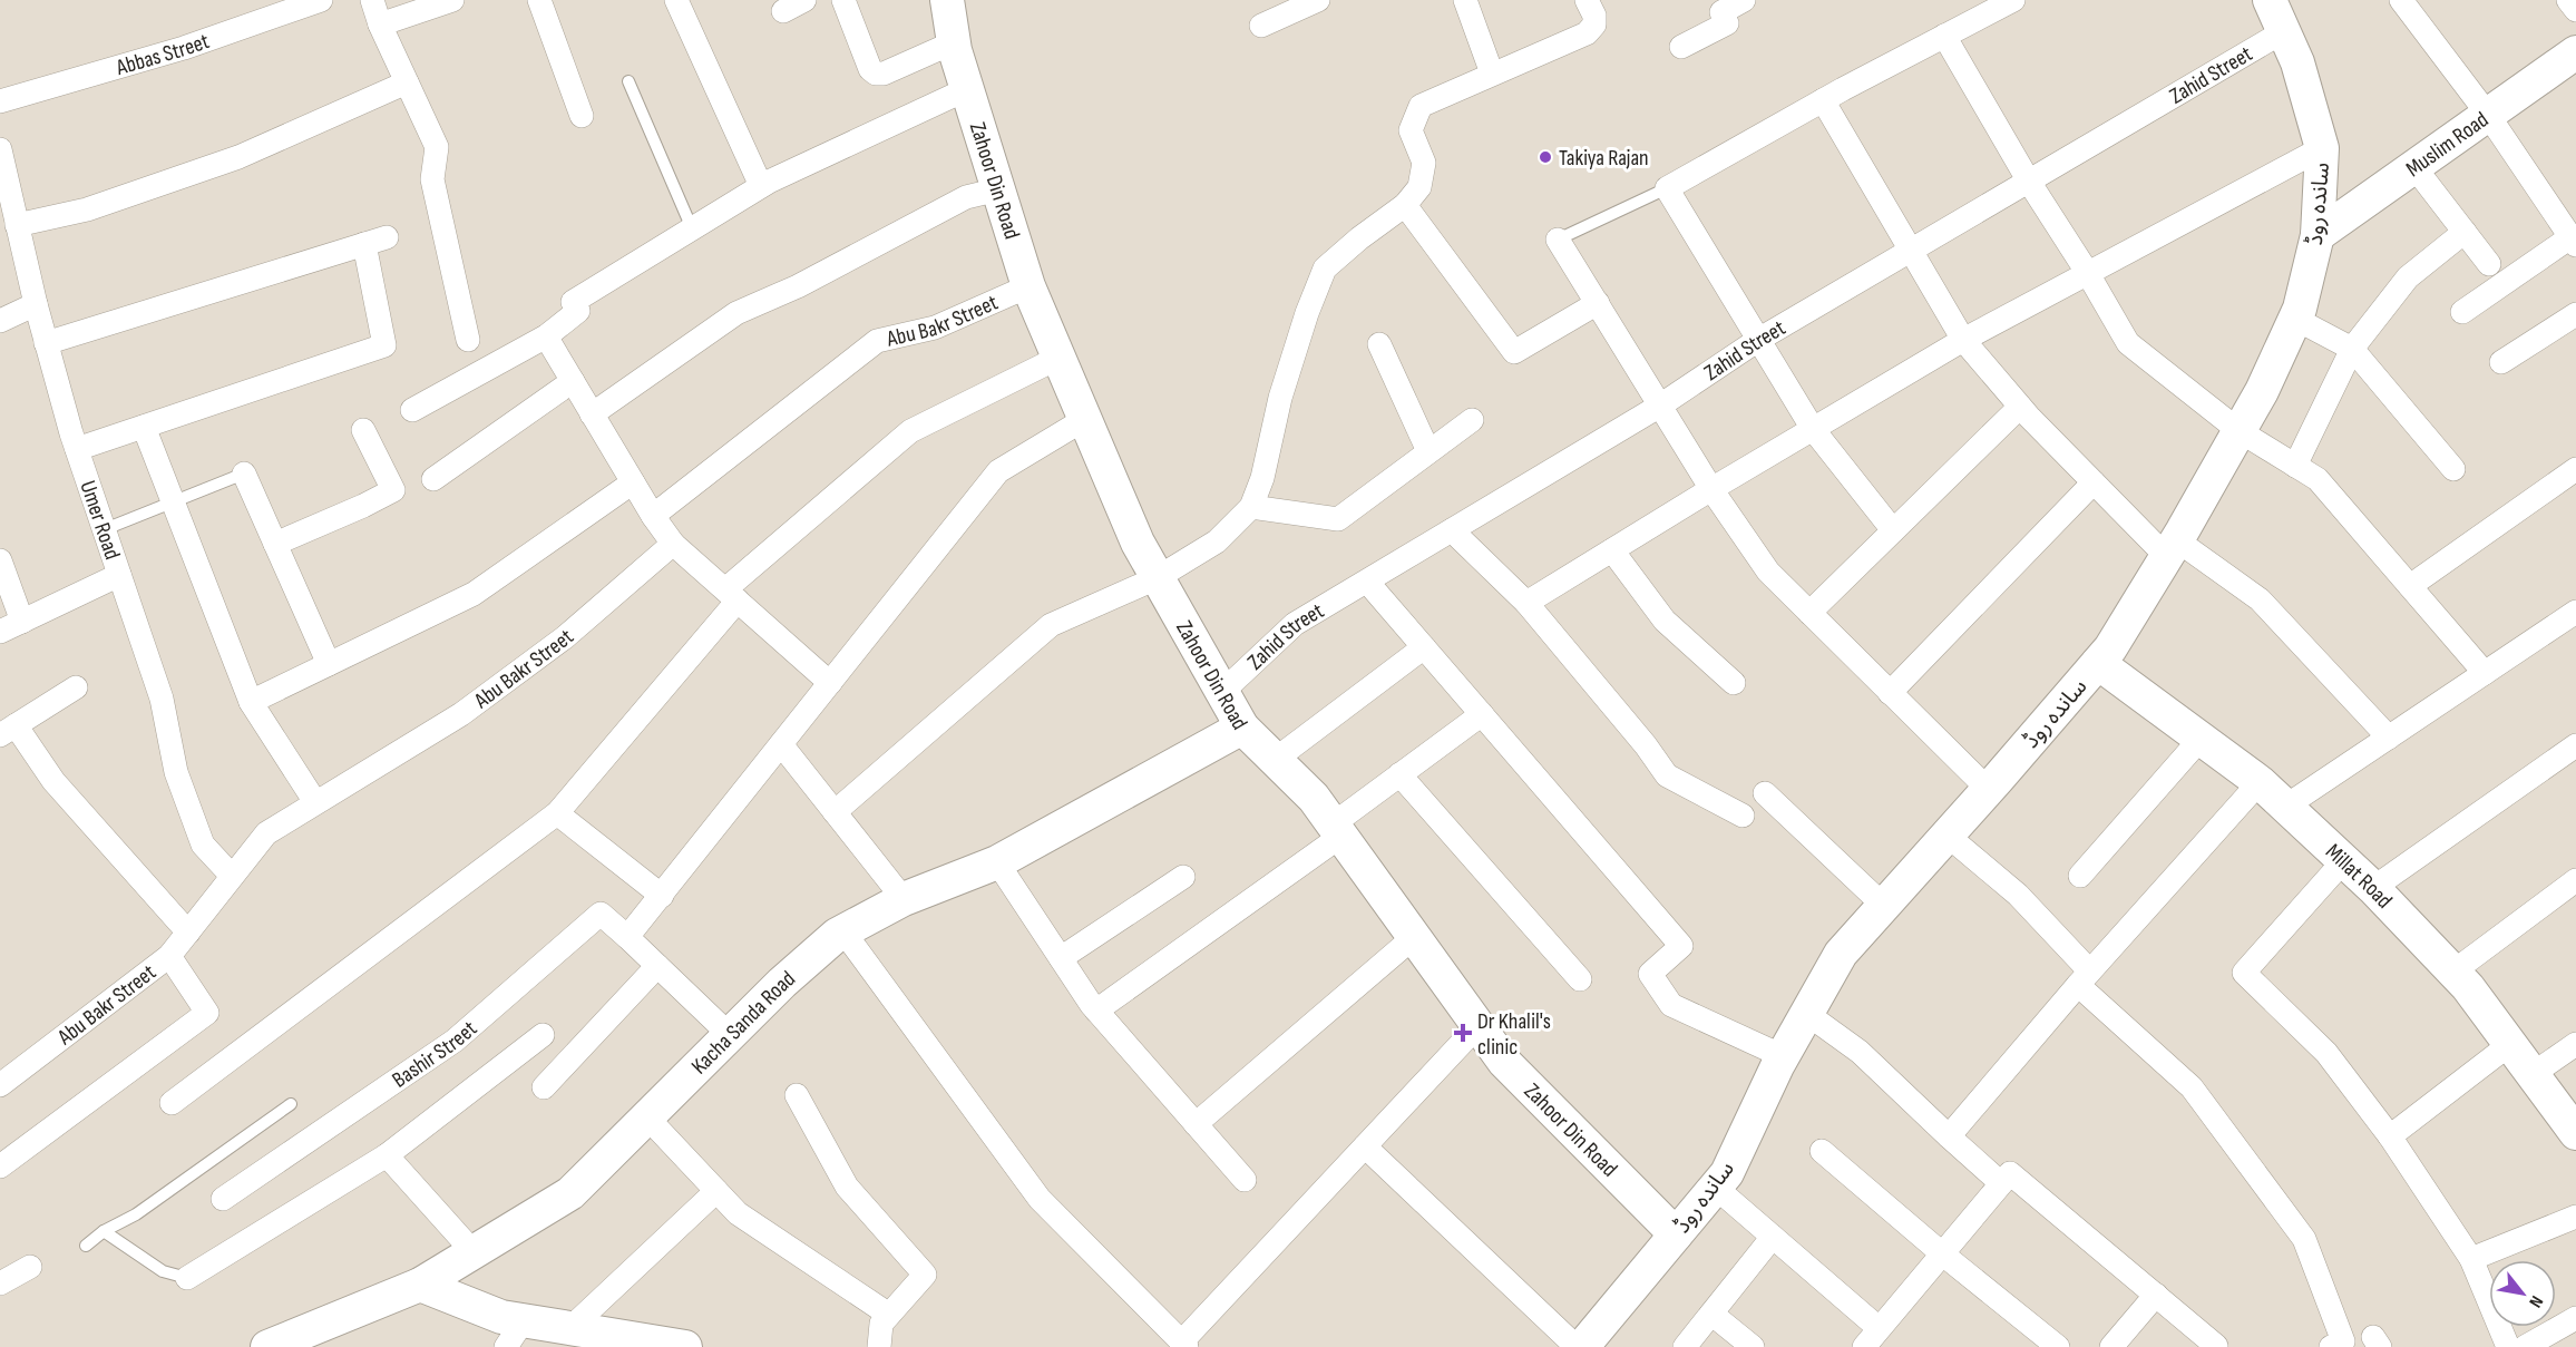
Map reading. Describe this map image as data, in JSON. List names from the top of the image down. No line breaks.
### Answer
{"streets":{"street":["Abbas Street","Zahid Street","Muslim Road","Zahoor Din Road","ساندہ روڈ","Abu Bakr Street","Umer Road","Millat Road","Kacha Sanda Road","Bashir Street"]},"crossings":[["Zahid Street","Zahoor Din Road"],["Zahid Street","ساندہ روڈ"],["Muslim Road","ساندہ روڈ"],["Zahoor Din Road","ساندہ روڈ"],["Zahoor Din Road","Abu Bakr Street"],["Zahoor Din Road","Kacha Sanda Road"],["ساندہ روڈ","Millat Road"],["Abu Bakr Street","Umer Road"]],"places":{"other":["Takiya Rajan"],"health":["Dr Khalil's clinic"]},"north":"bottom right"}
